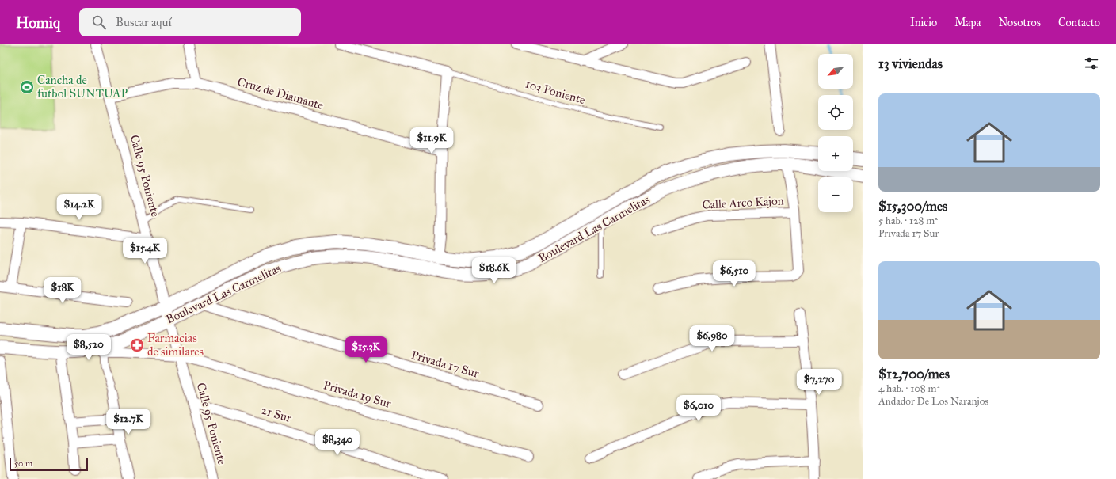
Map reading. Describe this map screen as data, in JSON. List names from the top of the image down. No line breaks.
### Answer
{"streets":{"main road":["Boulevard Las Carmelitas"],"street":["Cruz de Diamante","Calle 95 Poniente","Calle Arco Kajon","Privada 17 Sur","Privada 19 Sur","21 Sur"],"lane":["103 Poniente"]},"crossings":[["Cruz de Diamante","Calle 95 Poniente"],["Calle 95 Poniente","Boulevard Las Carmelitas"],["Calle 95 Poniente","Privada 19 Sur"],["Calle 95 Poniente","21 Sur"],["Boulevard Las Carmelitas","Privada 17 Sur"],["Boulevard Las Carmelitas","Privada 19 Sur"]],"places":{"sports":["Cancha de futbol SUNTUAP"],"pharmacy":["Farmacias de similares"]},"scale_bar":"50 m","north":"bottom left","page":{"header":"Homiq","search":"Buscar aquí","nav":["Inicio","Mapa","Nosotros","Contacto"],"heading":"13 viviendas","map_buttons":["+","−"],"list":[{"name":"$15,300/mes","note":"5 hab. · 128 m² · Privada 17 Sur"},{"name":"$12,700/mes","note":"4 hab. · 108 m² · Andador De Los Naranjos"}],"price":["$11.9K","$14.2K","$15.4K","$18.6K","$6,510","$18K","$6,980","$8,520","$15.3K","$7,270","$6,010","$12.7K","$8,340"],"scale":"50 m"}}
